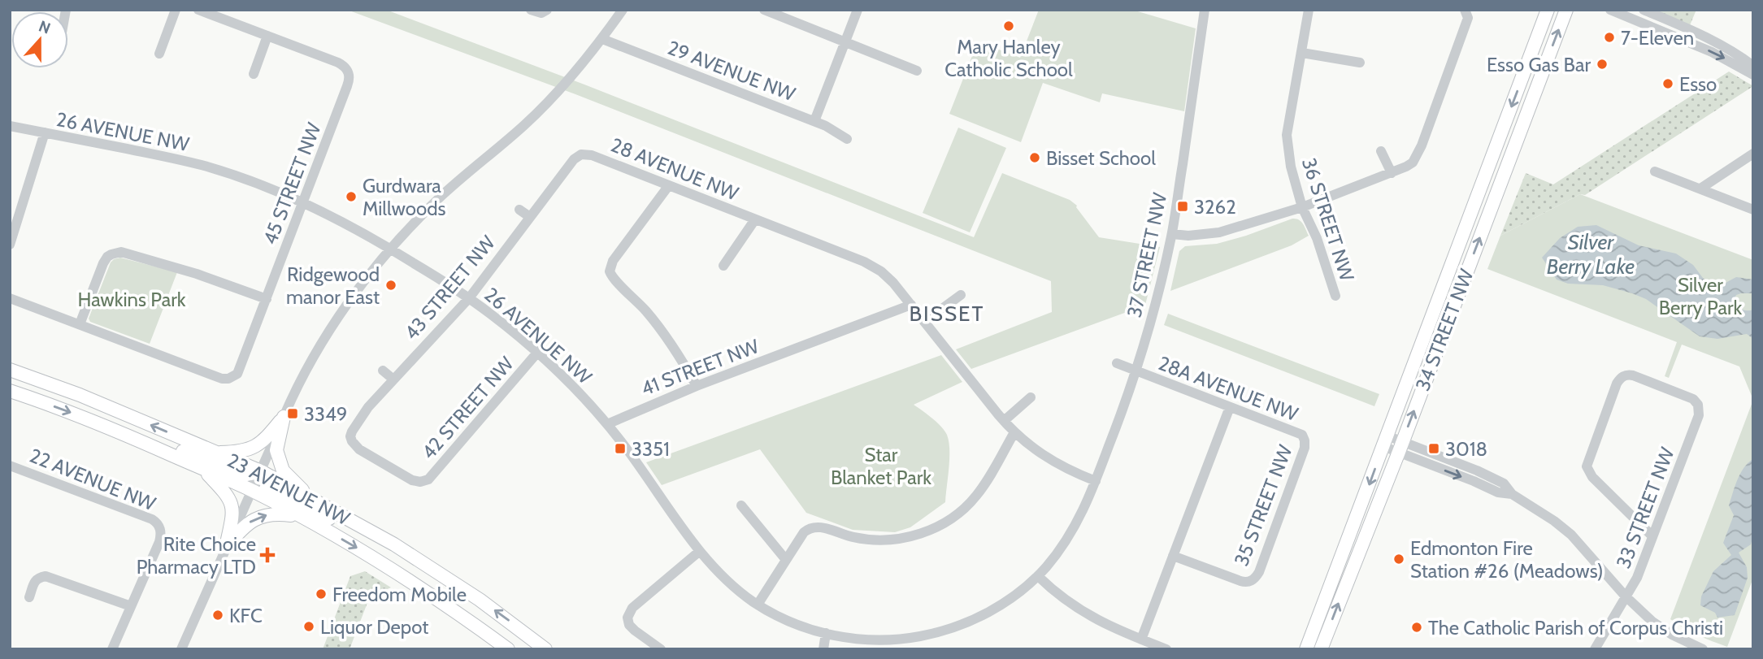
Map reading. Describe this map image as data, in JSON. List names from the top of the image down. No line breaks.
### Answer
{"streets":{"main road":["34 STREET NW","23 AVENUE NW"],"street":["29 AVENUE NW","26 AVENUE NW","28 AVENUE NW","45 STREET NW","36 STREET NW","37 STREET NW","43 STREET NW","41 STREET NW","28A AVENUE NW","42 STREET NW","22 AVENUE NW","35 STREET NW","33 STREET NW"]},"crossings":[["26 AVENUE NW","45 STREET NW"],["26 AVENUE NW","37 STREET NW"],["26 AVENUE NW","43 STREET NW"],["26 AVENUE NW","41 STREET NW"],["26 AVENUE NW","42 STREET NW"],["28 AVENUE NW","37 STREET NW"],["28 AVENUE NW","43 STREET NW"],["28 AVENUE NW","41 STREET NW"],["37 STREET NW","28A AVENUE NW"],["43 STREET NW","42 STREET NW"],["28A AVENUE NW","35 STREET NW"]],"districts":["BISSET"],"water":["Silver Berry Lake"],"parks":["Silver Berry Park","Hawkins Park","Star Blanket Park"],"places":{"other":["Mary Hanley Catholic School","7-Eleven","Esso Gas Bar","Esso","Bisset School","Gurdwara Millwoods","Ridgewood manor East","Edmonton Fire Station #26 (Meadows)","Freedom Mobile","KFC","Liquor Depot","The Catholic Parish of Corpus Christi"],"transit":["3262","3349","3351","3018"],"health":["Rite Choice Pharmacy LTD"]},"north":"top"}
